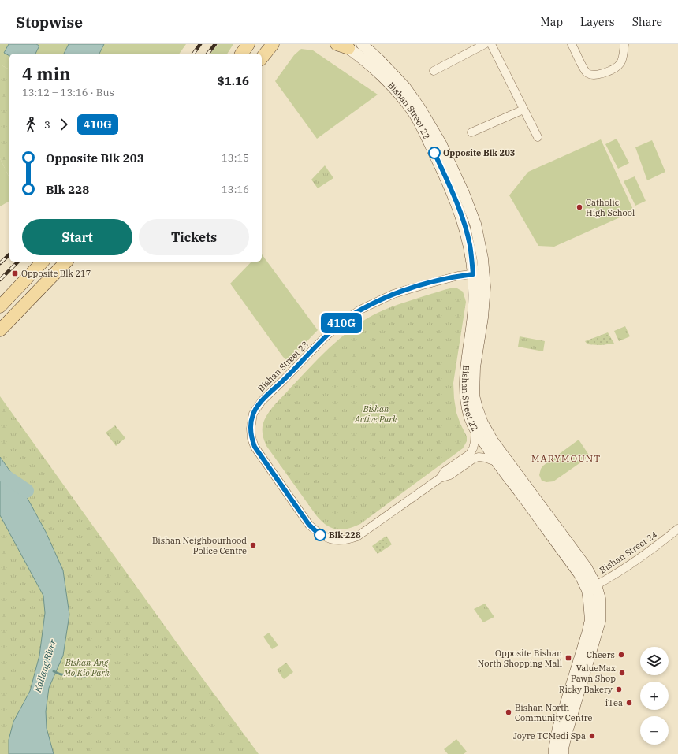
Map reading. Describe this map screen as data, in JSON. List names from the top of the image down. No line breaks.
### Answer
{"streets":{"main road":["Bishan Street 22"],"street":["Bishan Street 23","Bishan Street 24"]},"crossings":[["Bishan Street 22","Bishan Street 23"],["Bishan Street 22","Bishan Street 24"]],"districts":["MARYMOUNT"],"water":["Kallang River"],"parks":["Bishan Active Park","Bishan-Ang Mo Kio Park"],"places":{"other":["Opposite Blk 203","Catholic High School","Blk 228","Bishan Neighbourhood Police Centre","Cheers","ValueMax Pawn Shop","Ricky Bakery","iTea","Bishan North Community Centre","Joyre TCMedi Spa"],"transit":["Opposite Blk 217","Opposite Bishan North Shopping Mall"]},"lines":["bus line 410G"],"page":{"header":"Stopwise","nav":["Map","Layers","Share"],"on_map":"410G","heading":["4 min","13:12 – 13:16 · Bus","$1.16"],"legs":["3","410G"],"list":[{"name":"Opposite Blk 203","value":"13:15"},{"name":"Blk 228","value":"13:16"}],"buttons":["Start","Tickets"],"map_buttons":["+","−"]}}
